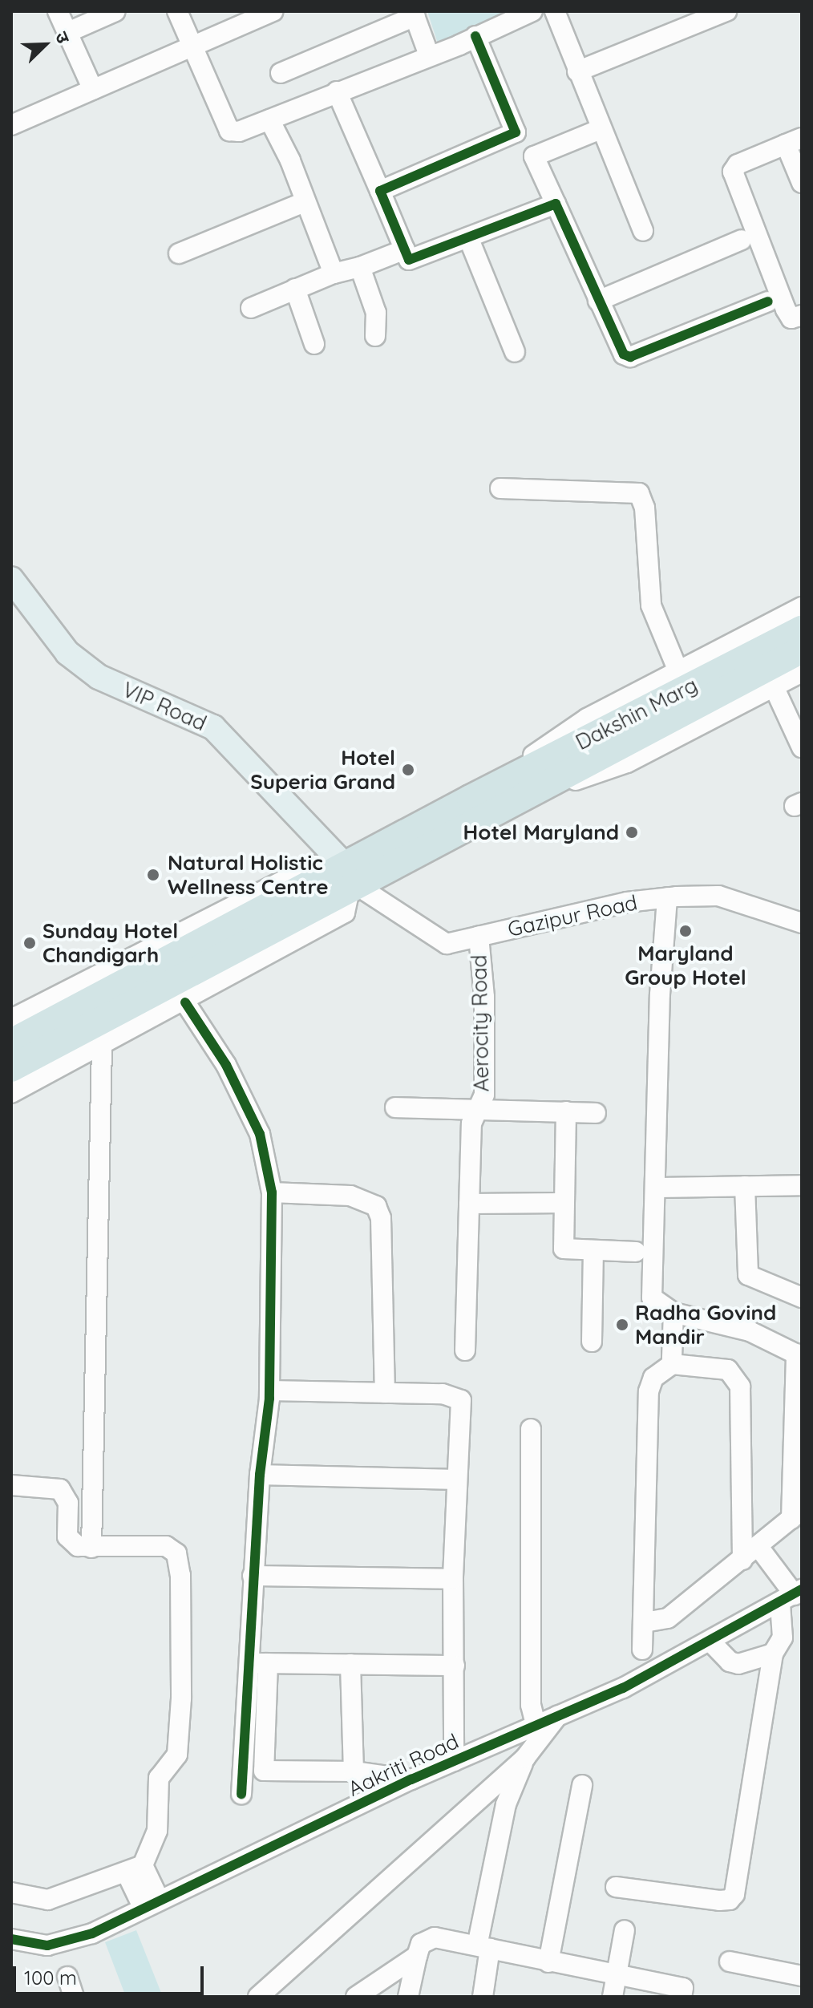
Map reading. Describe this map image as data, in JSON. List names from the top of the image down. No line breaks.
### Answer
{"streets":{"highway":["Dakshin Marg"],"main road":["VIP Road"],"street":["Gazipur Road","Aerocity Road","Aakriti Road"]},"crossings":[["VIP Road","Dakshin Marg"],["VIP Road","Gazipur Road"],["Dakshin Marg","Gazipur Road"],["Gazipur Road","Aerocity Road"]],"places":["Hotel Superia Grand","Hotel Maryland","Natural Holistic Wellness Centre","Maryland Group Hotel","Sunday Hotel Chandigarh","Radha Govind Mandir"],"scale_bar":"100 m","north":"top right"}
